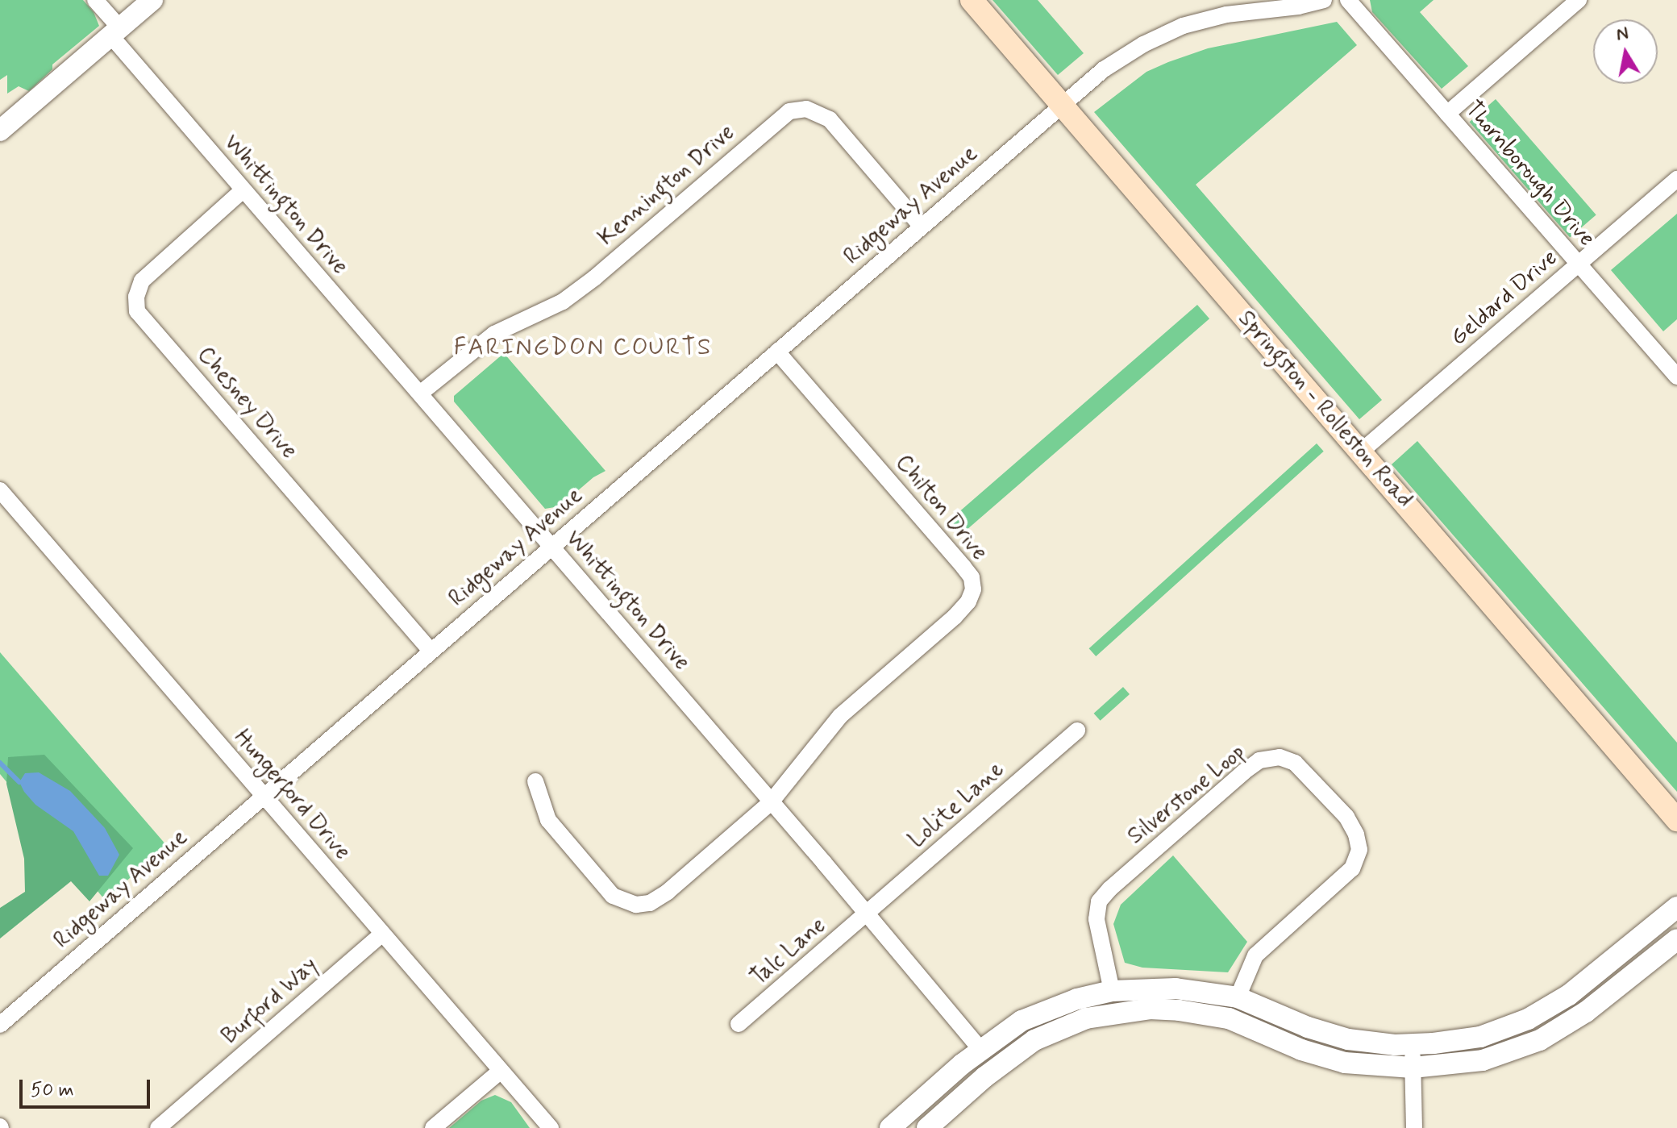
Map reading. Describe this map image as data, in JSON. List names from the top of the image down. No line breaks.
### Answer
{"streets":{"main road":["Springston - Rolleston Road"],"street":["Thornborough Drive","Kennington Drive","Whittington Drive","Ridgeway Avenue","Geldard Drive","Chesney Drive","Chilton Drive","Hungerford Drive","Silverstone Loop","Lolite Lane","Talc Lane","Burford Way"]},"crossings":[["Thornborough Drive","Geldard Drive"],["Kennington Drive","Whittington Drive"],["Kennington Drive","Ridgeway Avenue"],["Whittington Drive","Ridgeway Avenue"],["Whittington Drive","Chesney Drive"],["Whittington Drive","Chilton Drive"],["Whittington Drive","Lolite Lane"],["Whittington Drive","Talc Lane"],["Ridgeway Avenue","Chesney Drive"],["Ridgeway Avenue","Springston - Rolleston Road"],["Ridgeway Avenue","Chilton Drive"],["Ridgeway Avenue","Hungerford Drive"],["Geldard Drive","Springston - Rolleston Road"],["Hungerford Drive","Burford Way"],["Lolite Lane","Talc Lane"]],"districts":["FARINGDON COURTS"],"scale_bar":"50 m","north":"top"}
